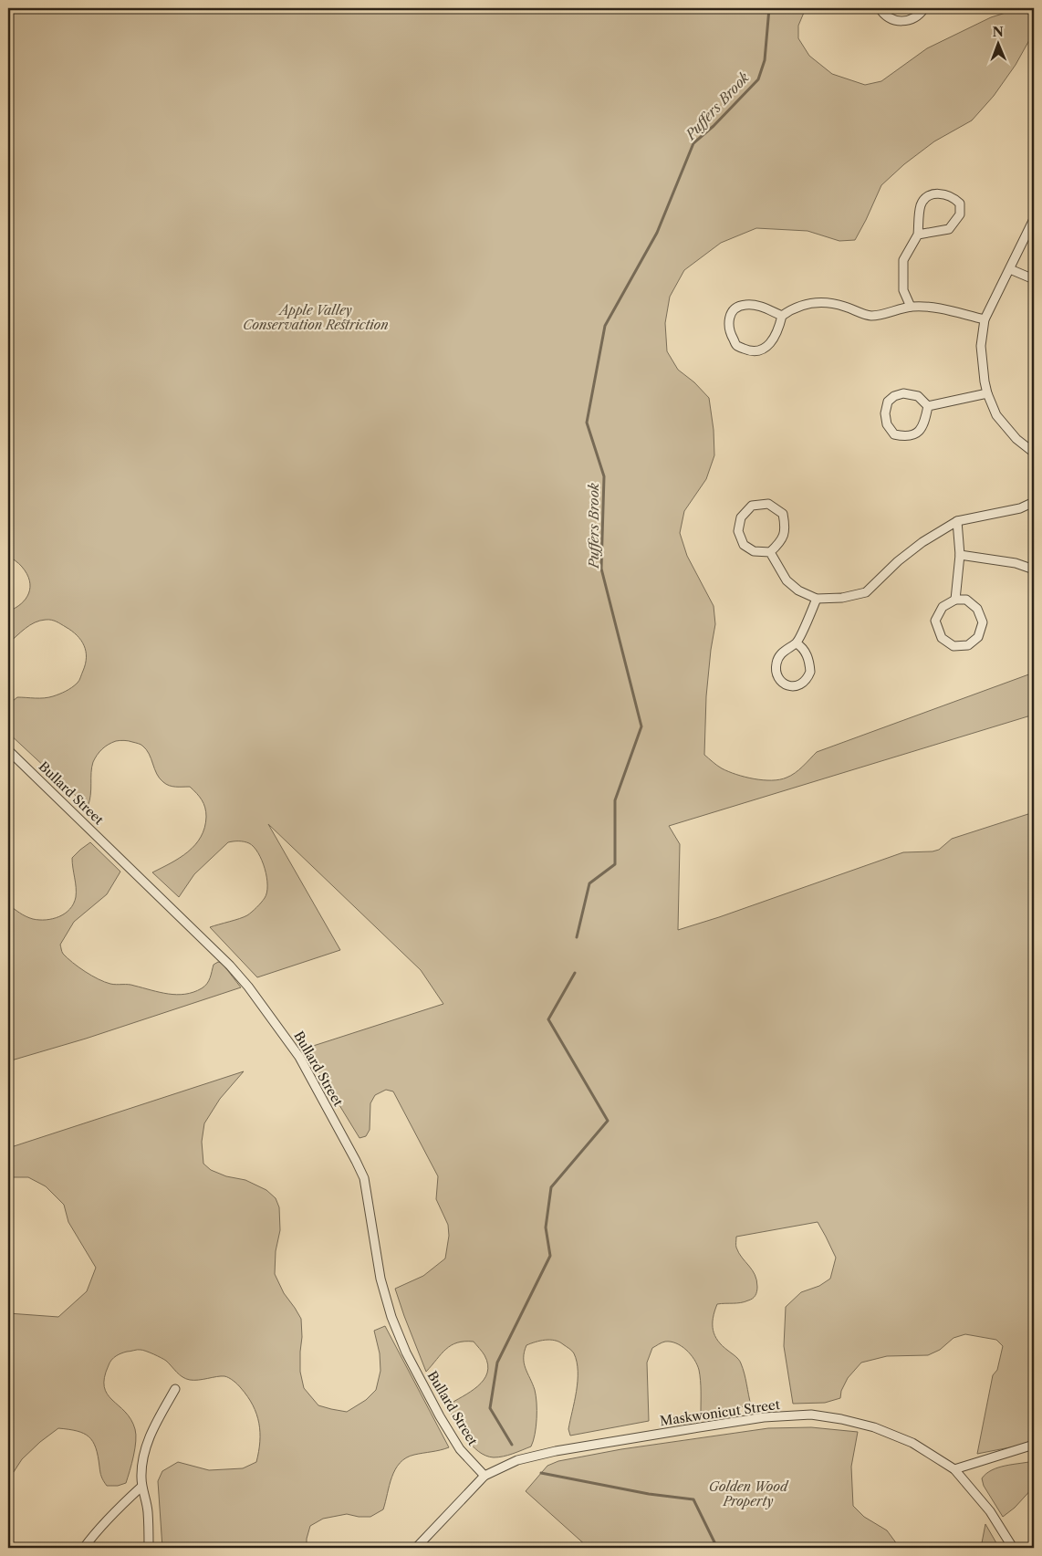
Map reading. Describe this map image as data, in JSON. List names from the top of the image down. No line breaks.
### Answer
{"streets":{"street":["Bullard Street","Maskwonicut Street"]},"crossings":[["Bullard Street","Maskwonicut Street"]],"water":["Puffers Brook"],"parks":["Apple Valley Conservation Restriction","Golden Wood Property"],"north":"top"}
